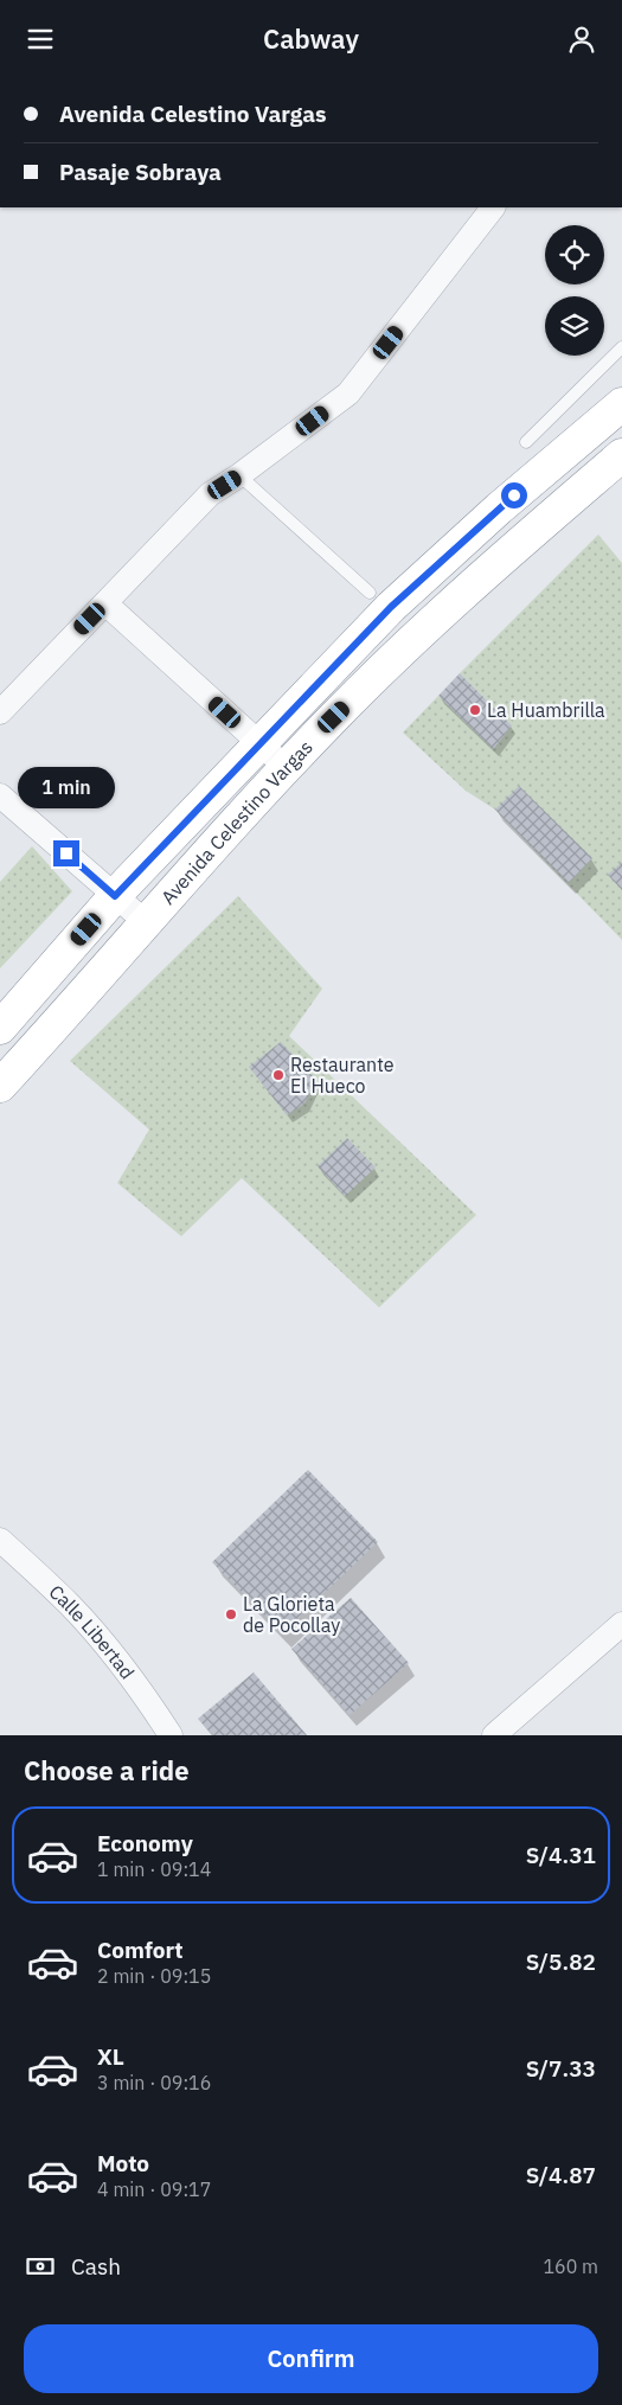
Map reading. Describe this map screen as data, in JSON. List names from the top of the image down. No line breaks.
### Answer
{"streets":{"highway":["Avenida Celestino Vargas"],"street":["Calle Libertad"]},"places":["La Huambrilla","Restaurante El Hueco","La Glorieta de Pocollay"],"page":{"header":"Cabway","banner":["Avenida Celestino Vargas","Pasaje Sobraya"],"bubble":"1 min","heading":"Choose a ride","list":[{"name":"Economy","note":"1 min · 09:14","value":"S/4.31"},{"name":"Comfort","note":"2 min · 09:15","value":"S/5.82"},{"name":"XL","note":"3 min · 09:16","value":"S/7.33"},{"name":"Moto","note":"4 min · 09:17","value":"S/4.87"}],"pay":["Cash","160 m"],"buttons":"Confirm"}}
